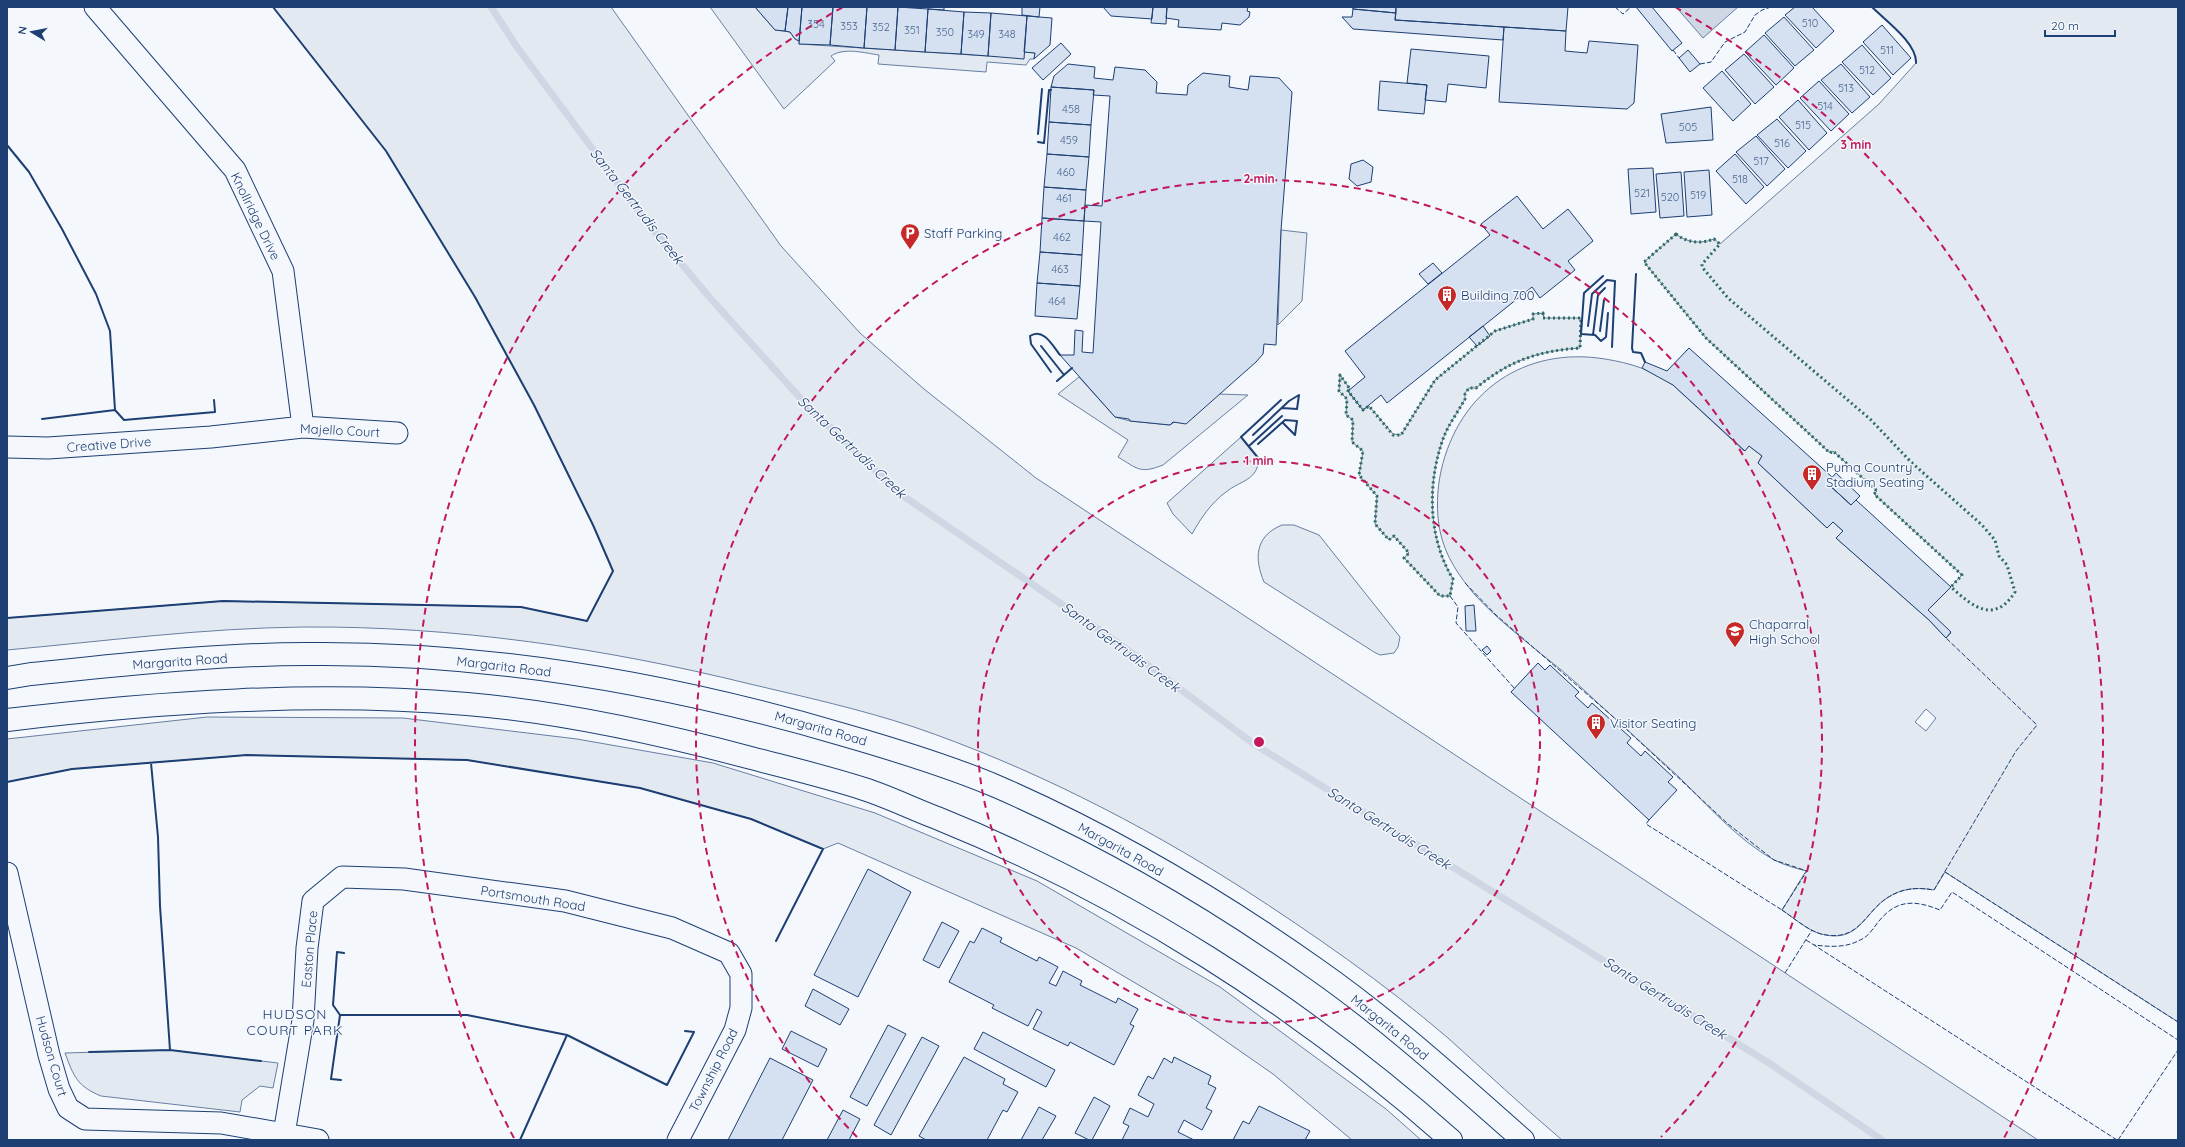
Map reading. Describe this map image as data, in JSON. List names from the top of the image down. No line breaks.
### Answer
{"streets":{"main road":["Margarita Road"],"street":["Knollridge Drive","Majello Court","Creative Drive","Portsmouth Road","Easton Place","Hudson Court","Township Road"]},"crossings":[["Knollridge Drive","Majello Court"],["Majello Court","Creative Drive"],["Portsmouth Road","Easton Place"],["Portsmouth Road","Township Road"],["Easton Place","Hudson Court"]],"districts":["HUDSON COURT PARK"],"water":["Santa Gertrudis Creek"],"places":{"parking":["Staff Parking"],"building":["Building 700","Puma Country Stadium Seating","Visitor Seating"],"school or university":["Chaparral High School"]},"house_numbers":["510","354","353","352","351","350","349","348","511","512","513","514","458","515","505","459","516","517","460","518","521","519","520","461","462","463","464"],"scale_bar":"20 m","north":"left","rings":["3 min","2 min","1 min"]}
